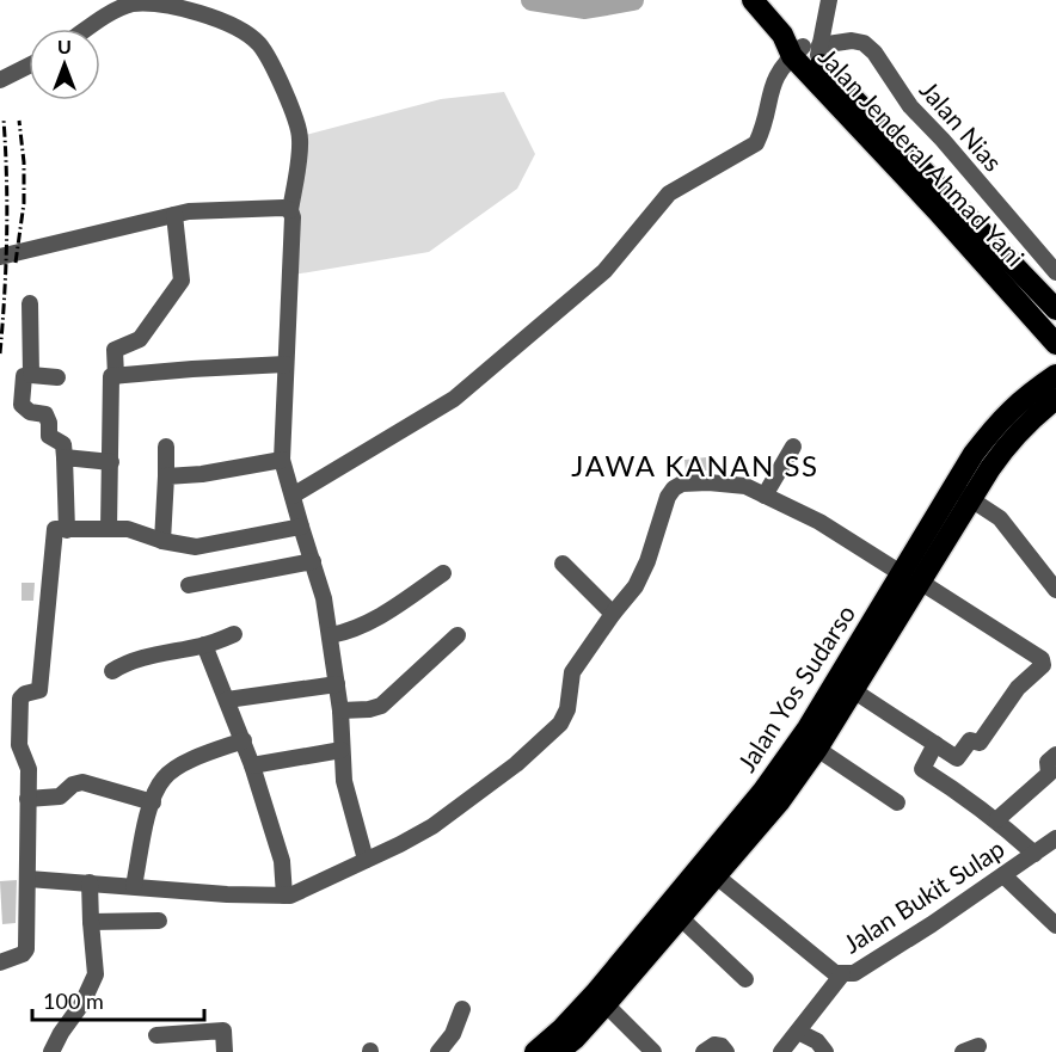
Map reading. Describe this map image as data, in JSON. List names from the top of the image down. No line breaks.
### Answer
{"streets":{"highway":["Jalan Jenderal Ahmad Yani","Jalan Yos Sudarso"],"street":["Jalan Nias","Jalan Bukit Sulap"]},"crossings":[["Jalan Nias","Jalan Jenderal Ahmad Yani"],["Jalan Yos Sudarso","Jalan Bukit Sulap"]],"districts":["JAWA KANAN SS"],"scale_bar":"100 m","north":"top"}
